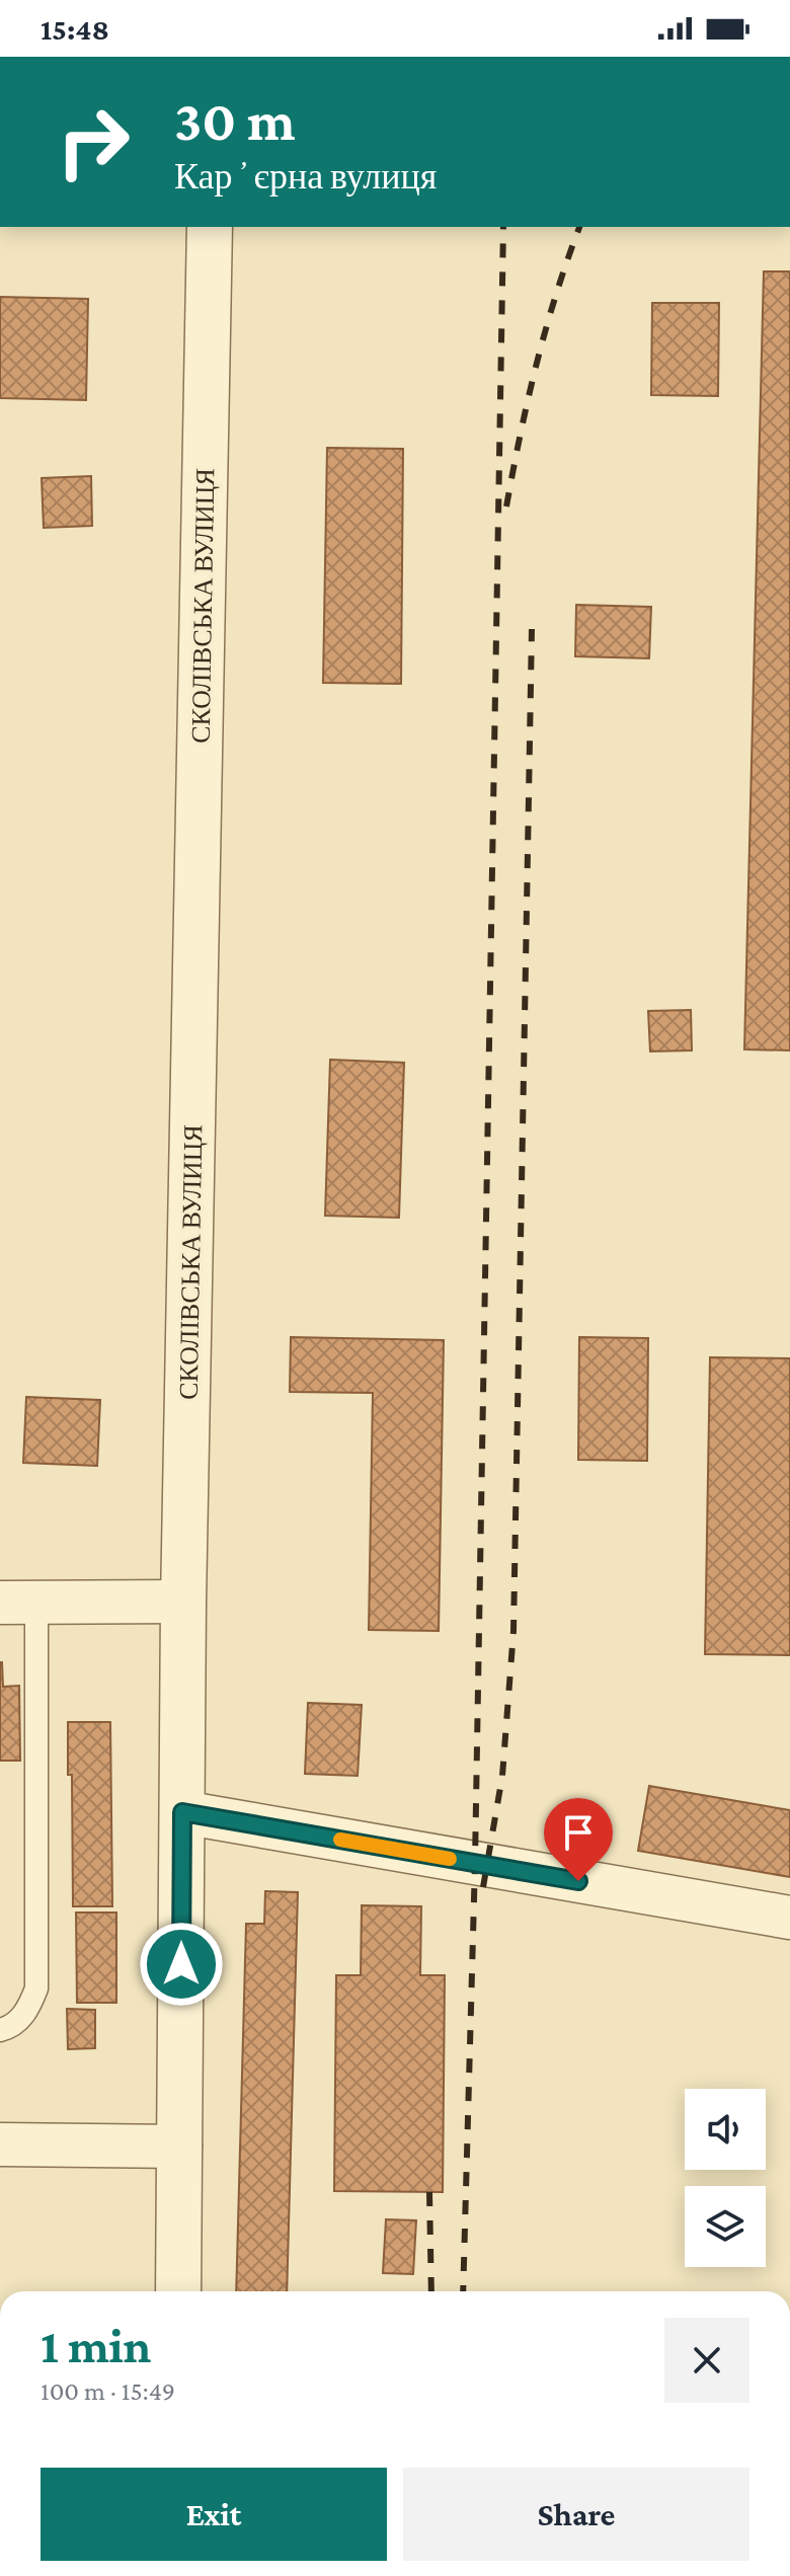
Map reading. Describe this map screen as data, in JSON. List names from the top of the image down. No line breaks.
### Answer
{"streets":{"street":["СКОЛІВСЬКА ВУЛИЦЯ"]},"page":{"status":"15:48","turn":["30 m","Карʼєрна вулиця"],"heading":["1 min","100 m · 15:49"],"buttons":["Exit","Share"]}}
